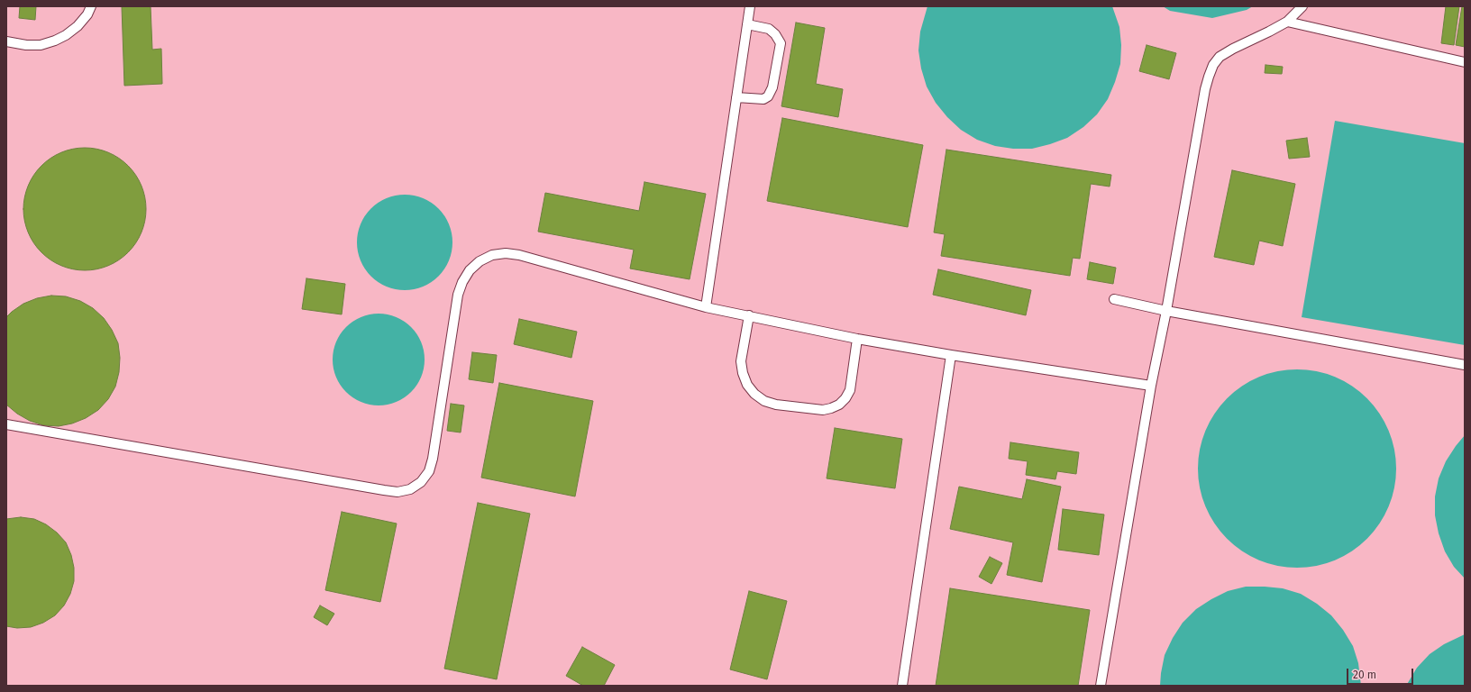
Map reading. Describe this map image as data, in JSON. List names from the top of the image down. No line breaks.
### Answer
{"scale_bar":"20 m"}
